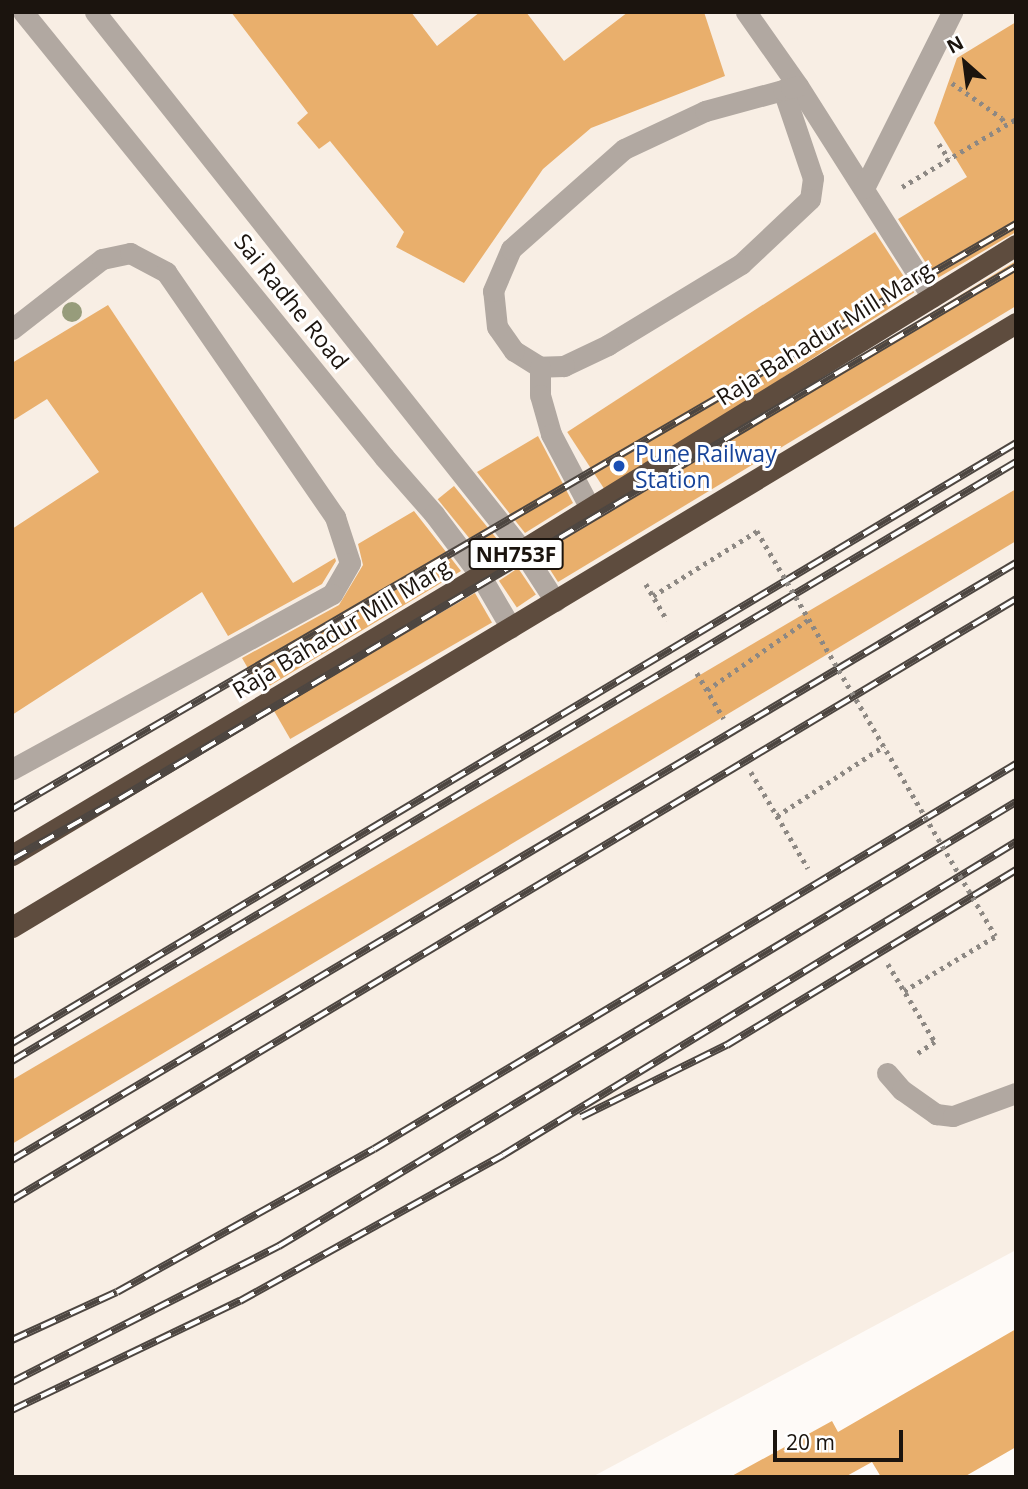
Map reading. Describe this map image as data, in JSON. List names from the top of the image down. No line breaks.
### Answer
{"streets":{"highway":["Raja Bahadur Mill Marg","NH753F"],"street":["Sai Radhe Road"]},"crossings":[["Sai Radhe Road","Raja Bahadur Mill Marg"],["Sai Radhe Road","NH753F"]],"places":["Pune Railway Station"],"scale_bar":"20 m","north":"top left"}
